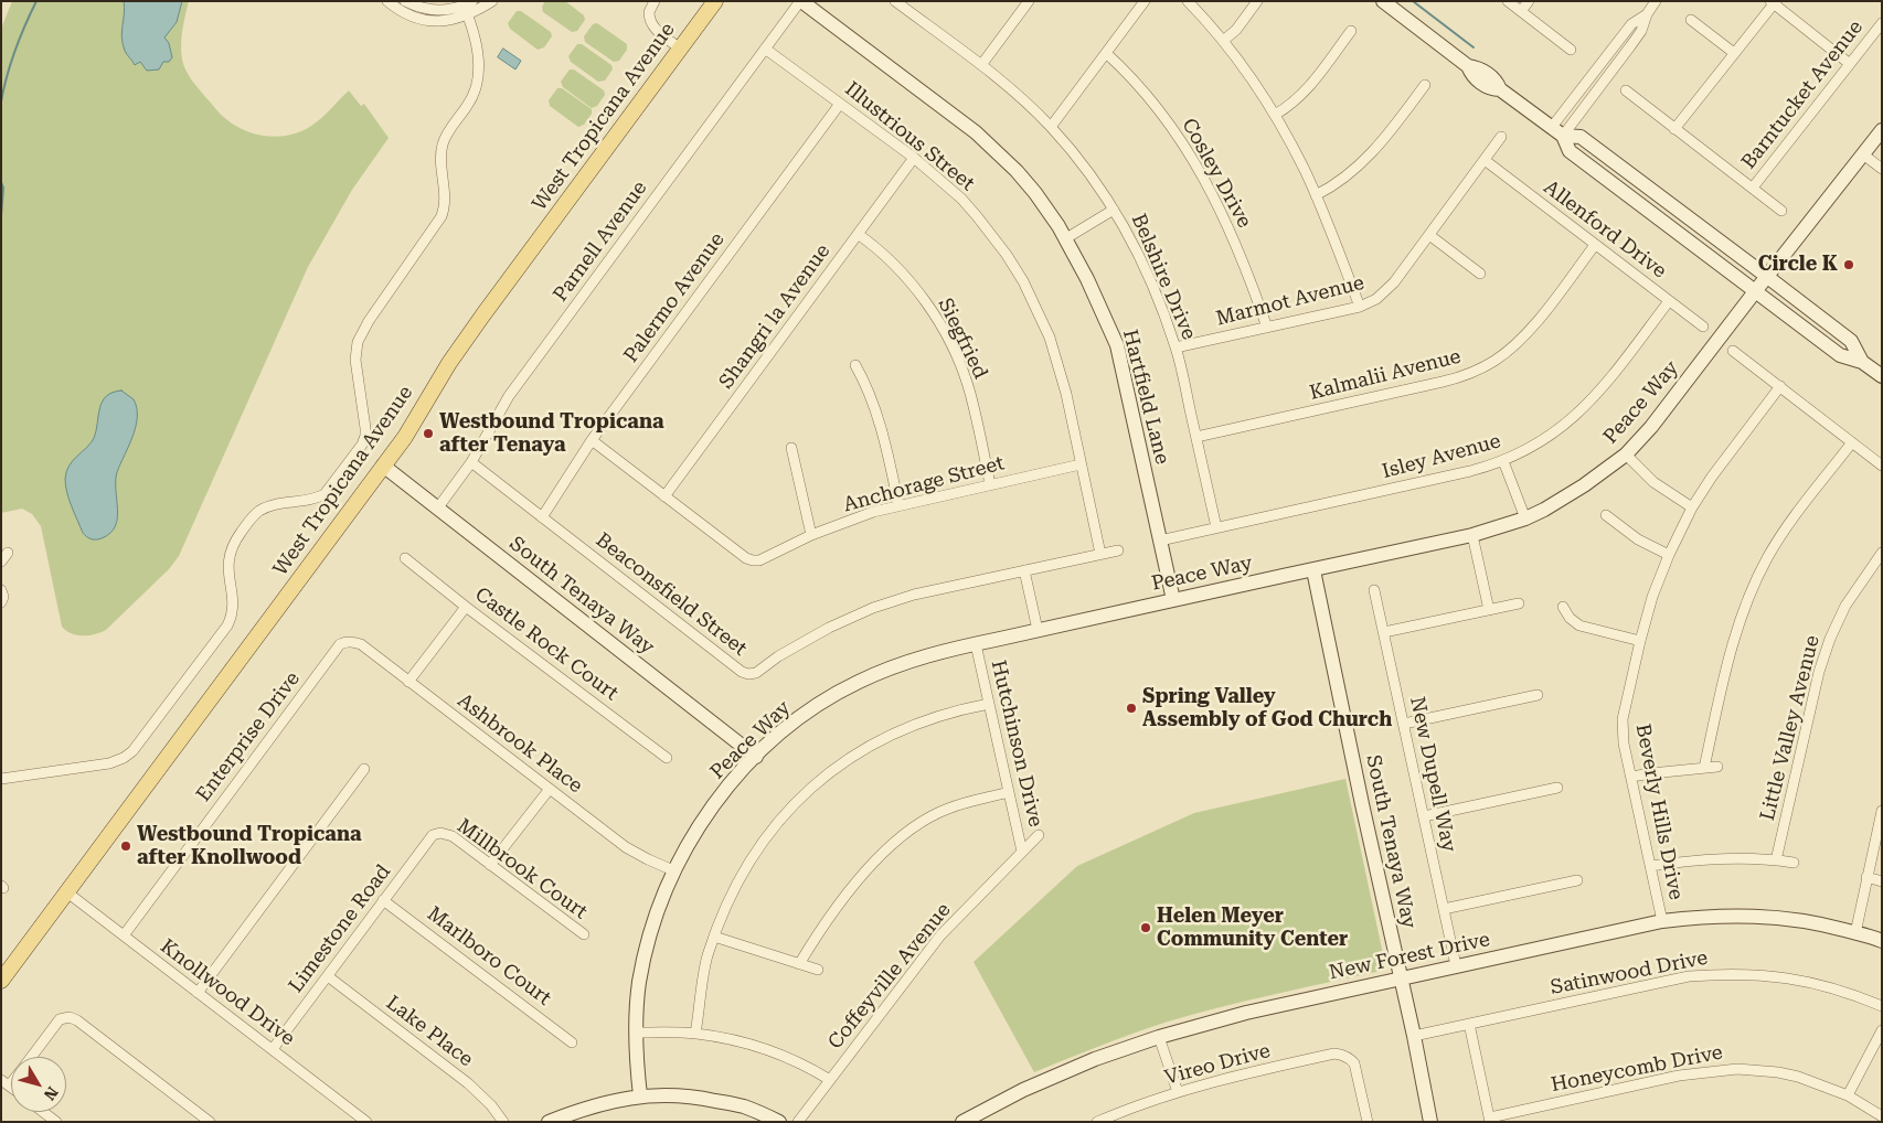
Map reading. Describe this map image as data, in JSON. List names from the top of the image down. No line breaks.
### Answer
{"streets":{"main road":["West Tropicana Avenue"],"street":["Barntucket Avenue","Illustrious Street","Cosley Drive","Allenford Drive","Parnell Avenue","Belshire Drive","Palermo Avenue","Marmot Avenue","Shangri la Avenue","Siegfried","Kalmalii Avenue","Hartfield Lane","Peace Way","Isley Avenue","Anchorage Street","Beaconsfield Street","South Tenaya Way","Castle Rock Court","Little Valley Avenue","Enterprise Drive","Ashbrook Place","Hutchinson Drive","New Dupell Way","Beverly Hills Drive","Millbrook Court","Limestone Road","Marlboro Court","New Forest Drive","Satinwood Drive","Coffeyville Avenue","Knollwood Drive","Lake Place","Vireo Drive","Honeycomb Drive"]},"crossings":[["West Tropicana Avenue","South Tenaya Way"],["West Tropicana Avenue","Knollwood Drive"],["Illustrious Street","Parnell Avenue"],["Illustrious Street","Palermo Avenue"],["Illustrious Street","Shangri la Avenue"],["Illustrious Street","Anchorage Street"],["Illustrious Street","Beaconsfield Street"],["Cosley Drive","Marmot Avenue"],["Allenford Drive","Marmot Avenue"],["Allenford Drive","Kalmalii Avenue"],["Allenford Drive","Isley Avenue"],["Parnell Avenue","Hartfield Lane"],["Parnell Avenue","Beaconsfield Street"],["Parnell Avenue","South Tenaya Way"],["Belshire Drive","Marmot Avenue"],["Belshire Drive","Kalmalii Avenue"],["Belshire Drive","Isley Avenue"],["Palermo Avenue","Anchorage Street"],["Palermo Avenue","Beaconsfield Street"],["Shangri la Avenue","Siegfried"],["Shangri la Avenue","Anchorage Street"],["Siegfried","Anchorage Street"],["Hartfield Lane","Peace Way"],["Hartfield Lane","Isley Avenue"],["Peace Way","South Tenaya Way"],["Peace Way","Ashbrook Place"],["Peace Way","Hutchinson Drive"],["South Tenaya Way","New Forest Drive"],["South Tenaya Way","Satinwood Drive"],["Enterprise Drive","Ashbrook Place"],["Enterprise Drive","Knollwood Drive"],["Hutchinson Drive","Coffeyville Avenue"],["New Dupell Way","New Forest Drive"],["Beverly Hills Drive","New Forest Drive"],["Millbrook Court","Limestone Road"],["Limestone Road","Marlboro Court"],["Limestone Road","Knollwood Drive"],["Limestone Road","Lake Place"]],"places":["Circle K","Westbound Tropicana after Tenaya","Spring Valley Assembly of God Church","Westbound Tropicana after Knollwood","Helen Meyer Community Center"],"north":"bottom right"}
